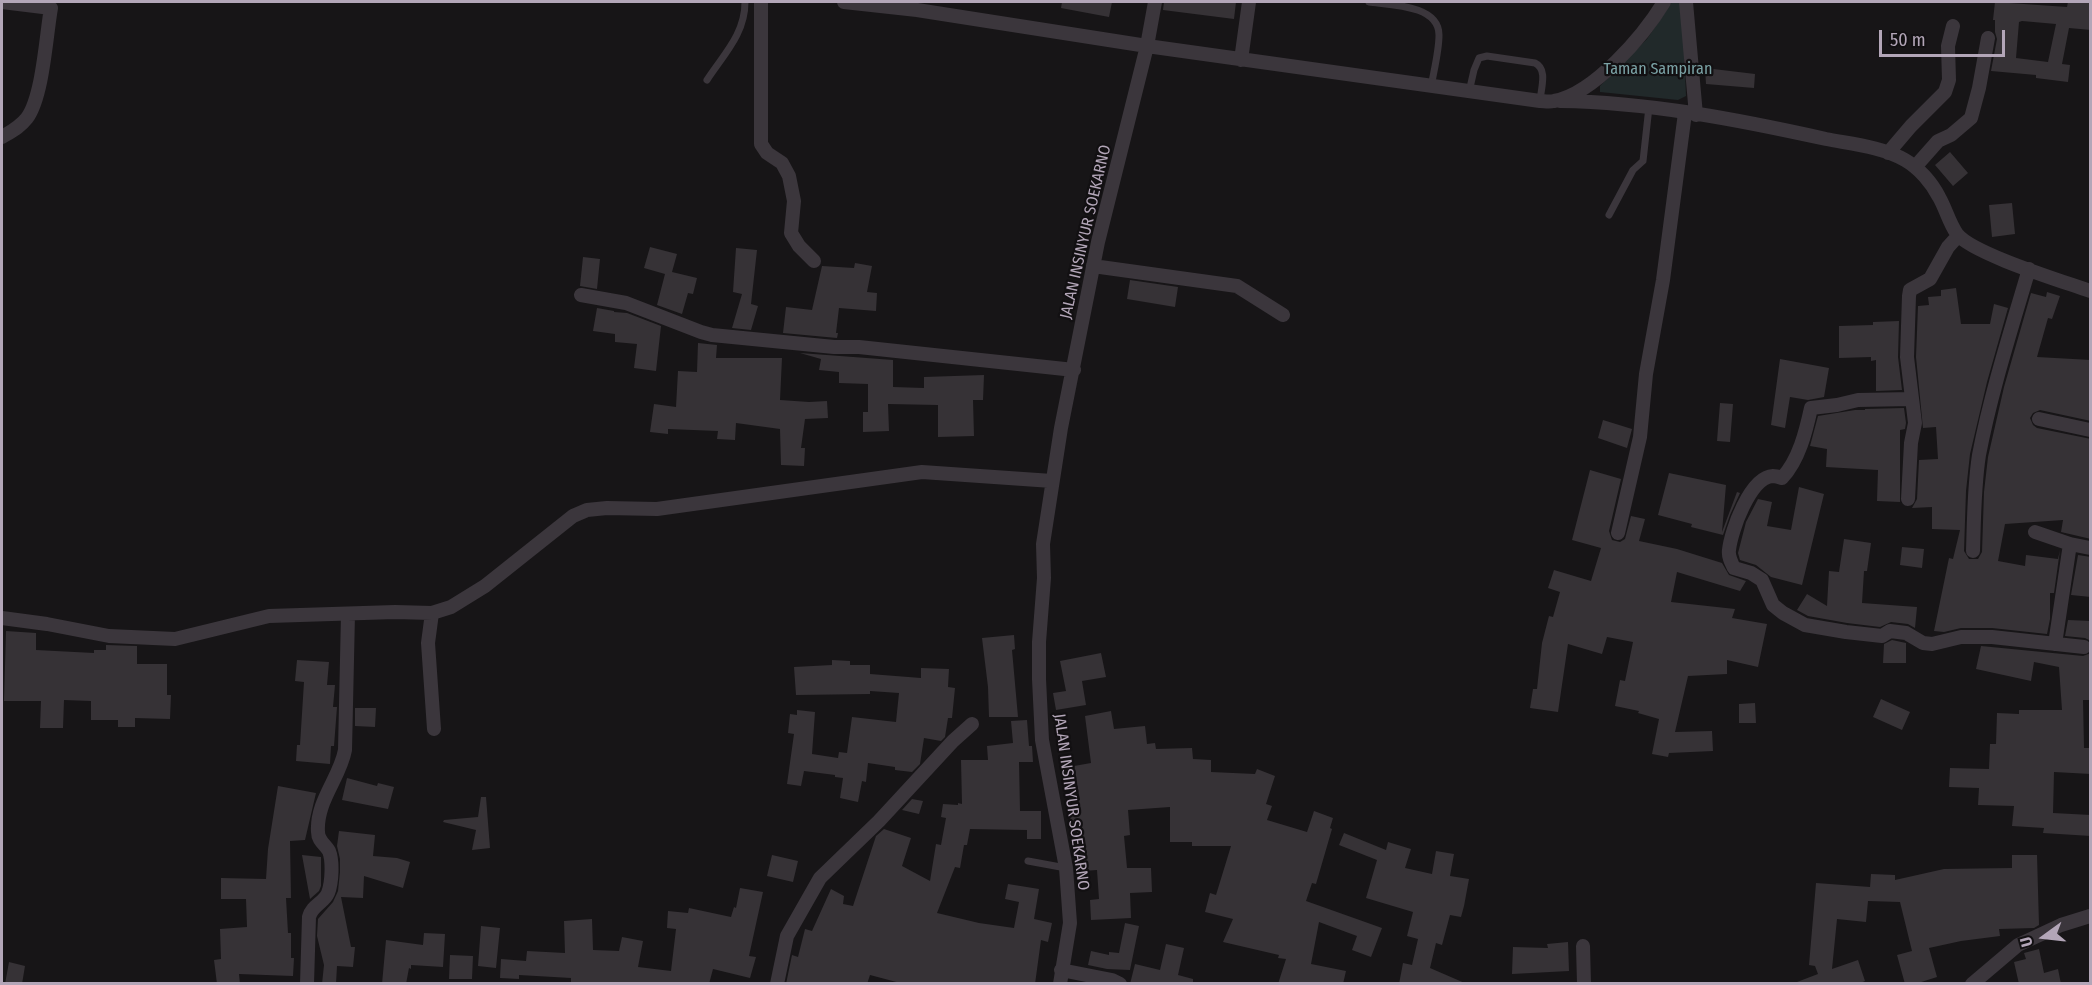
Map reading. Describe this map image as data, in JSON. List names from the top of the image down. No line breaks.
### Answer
{"streets":{"street":["JALAN INSINYUR SOEKARNO"]},"parks":["Taman Sampiran"],"scale_bar":"50 m","north":"left"}
